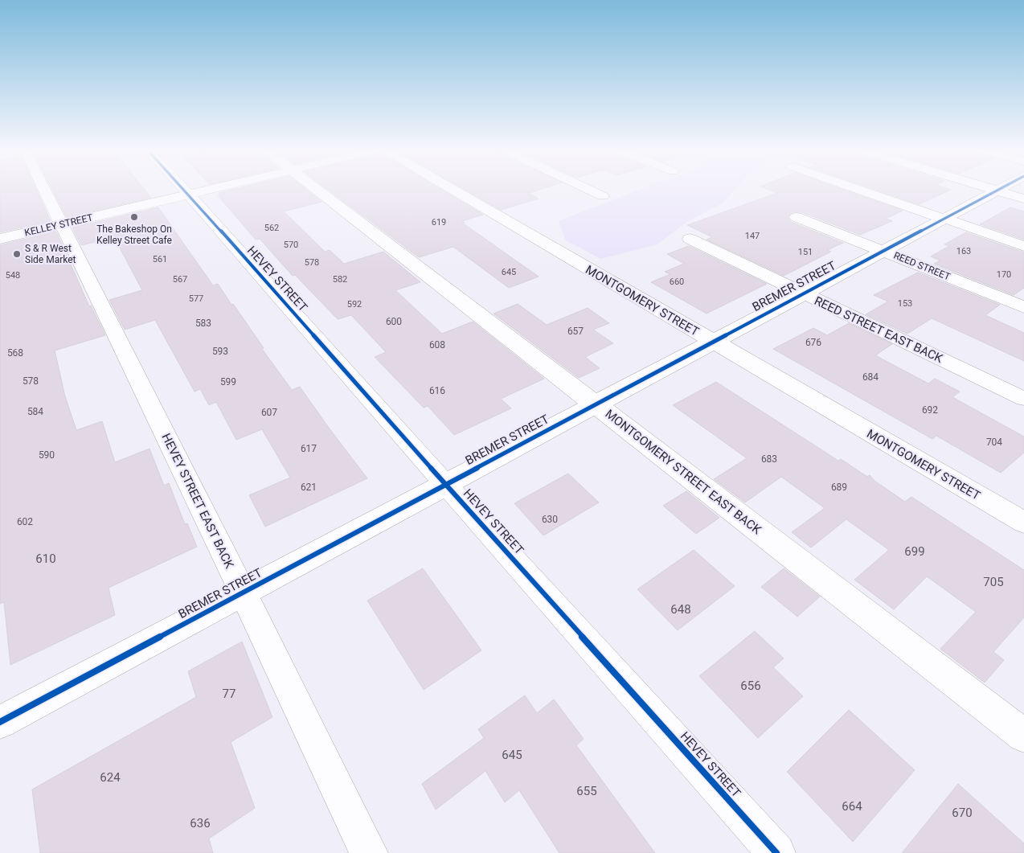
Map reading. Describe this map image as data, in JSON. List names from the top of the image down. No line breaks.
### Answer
{"streets":{"street":["KELLEY STREET","REED STREET","HEVEY STREET","BREMER STREET","MONTGOMERY STREET","REED STREET EAST BACK","MONTGOMERY STREET EAST BACK","HEVEY STREET EAST BACK"]},"crossings":[["KELLEY STREET","HEVEY STREET"],["KELLEY STREET","HEVEY STREET EAST BACK"],["REED STREET","BREMER STREET"],["HEVEY STREET","BREMER STREET"],["BREMER STREET","MONTGOMERY STREET"],["BREMER STREET","REED STREET EAST BACK"],["BREMER STREET","MONTGOMERY STREET EAST BACK"],["BREMER STREET","HEVEY STREET EAST BACK"]],"places":["The Bakeshop On Kelley Street Cafe","S & R West Side Market"],"house_numbers":["619","562","147","570","163","151","561","578","645","170","548","567","582","660","577","153","592","600","583","657","676","608","593","568","684","578","599","616","692","584","607","704","617","590","683","621","689","630","602","699","610","705","648","656","77","645","624","655","664","670","636"]}
